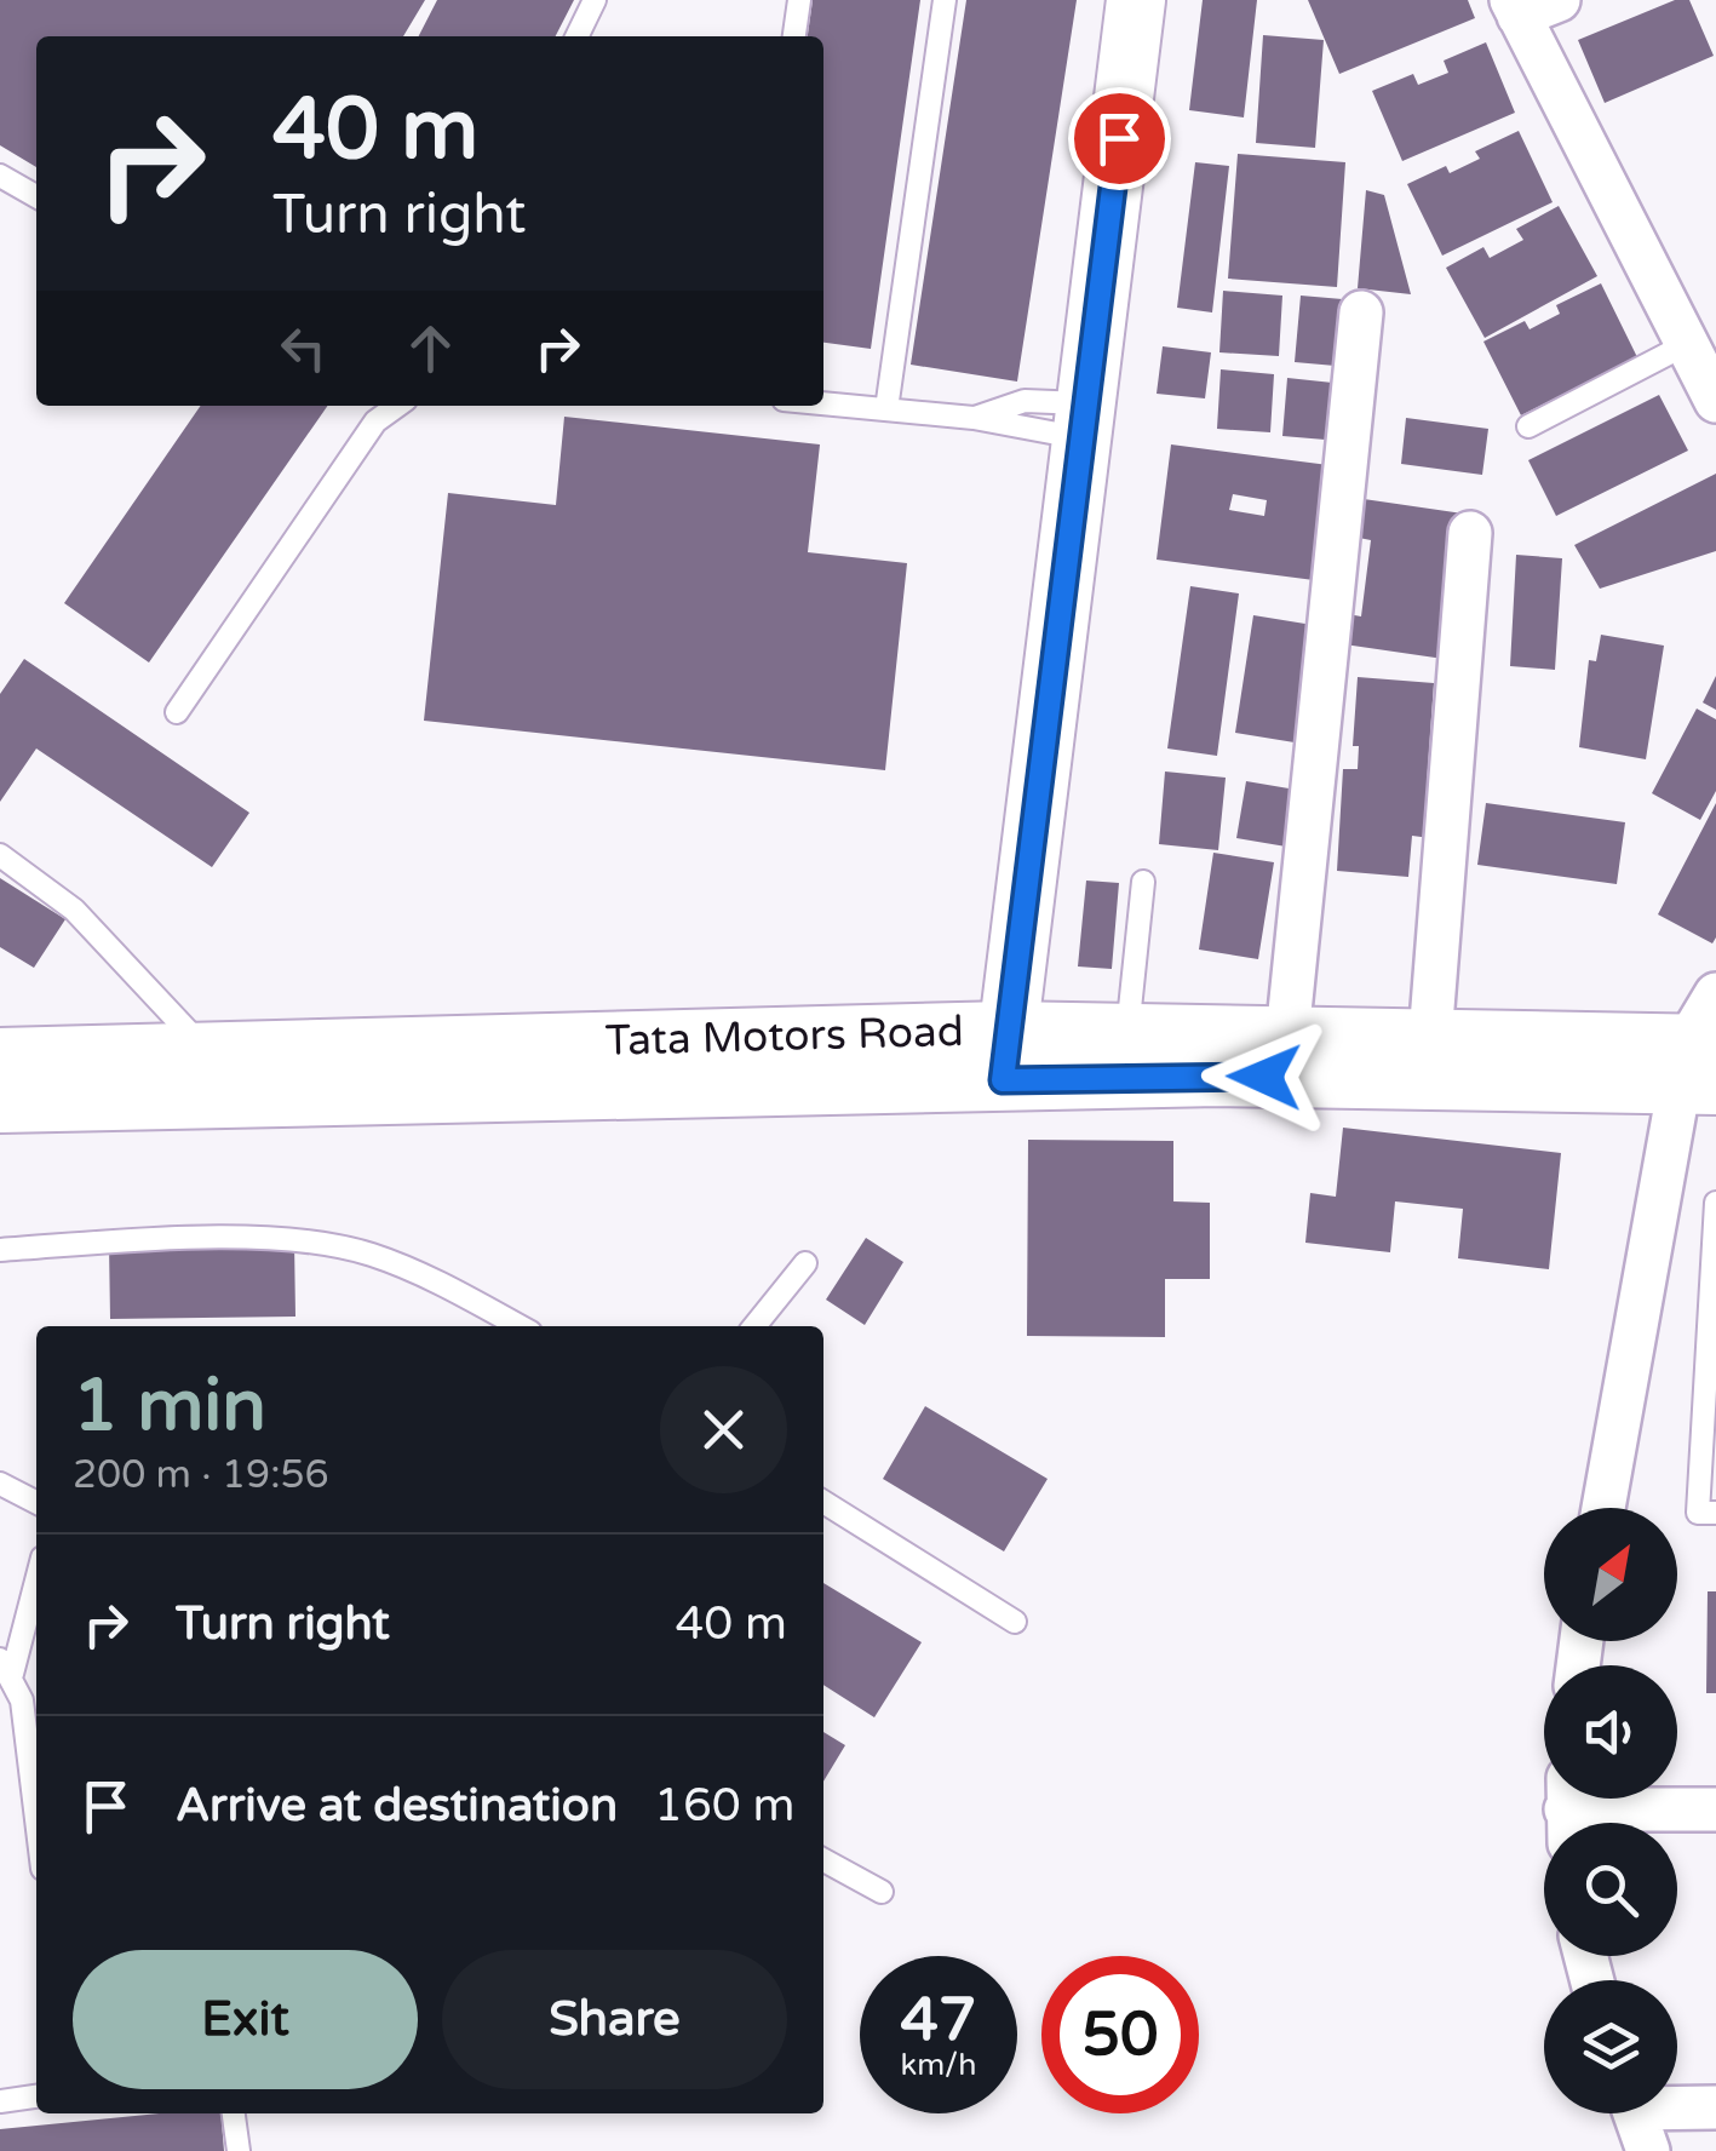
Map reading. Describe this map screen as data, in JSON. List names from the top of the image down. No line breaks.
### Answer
{"streets":{"main road":["Tata Motors Road"]},"north":"top right","page":{"turn":["40 m","Turn right"],"heading":["1 min","200 m · 19:56"],"list":[{"name":"Turn right","value":"40 m"},{"name":"Arrive at destination","value":"160 m"}],"buttons":["Exit","Share"],"speed":"47 km/h","limit":"50"}}
